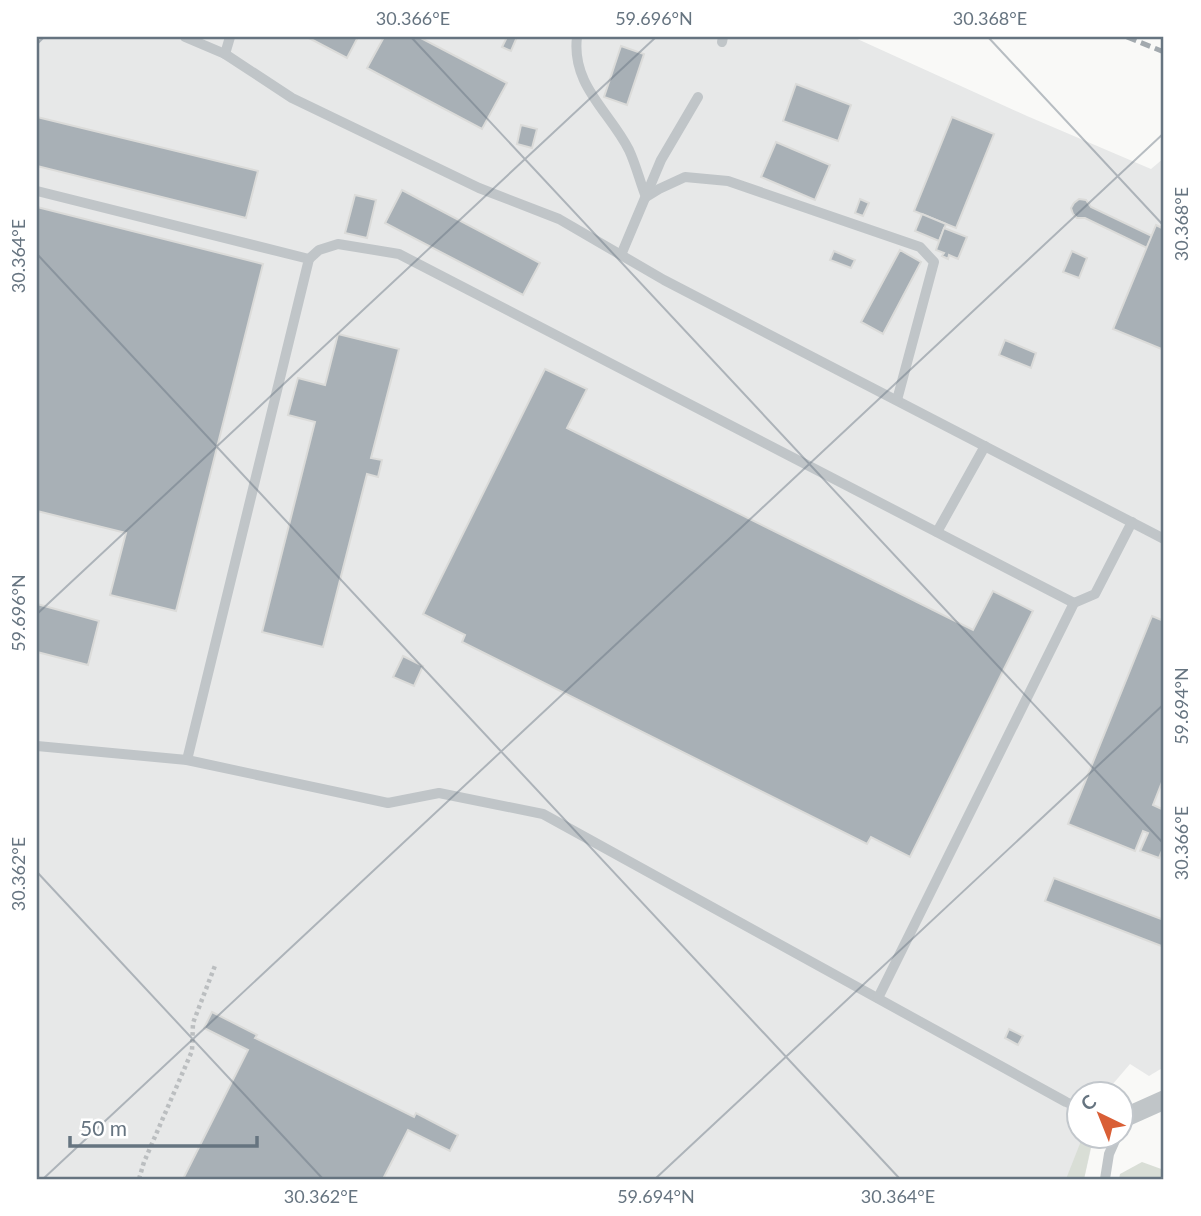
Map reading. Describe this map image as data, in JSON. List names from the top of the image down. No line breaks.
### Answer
{"scale_bar":"50 m","north":"top left","coordinates":["30.366°E","59.696°N","30.368°E","30.364°E","59.694°N","30.362°E"]}
